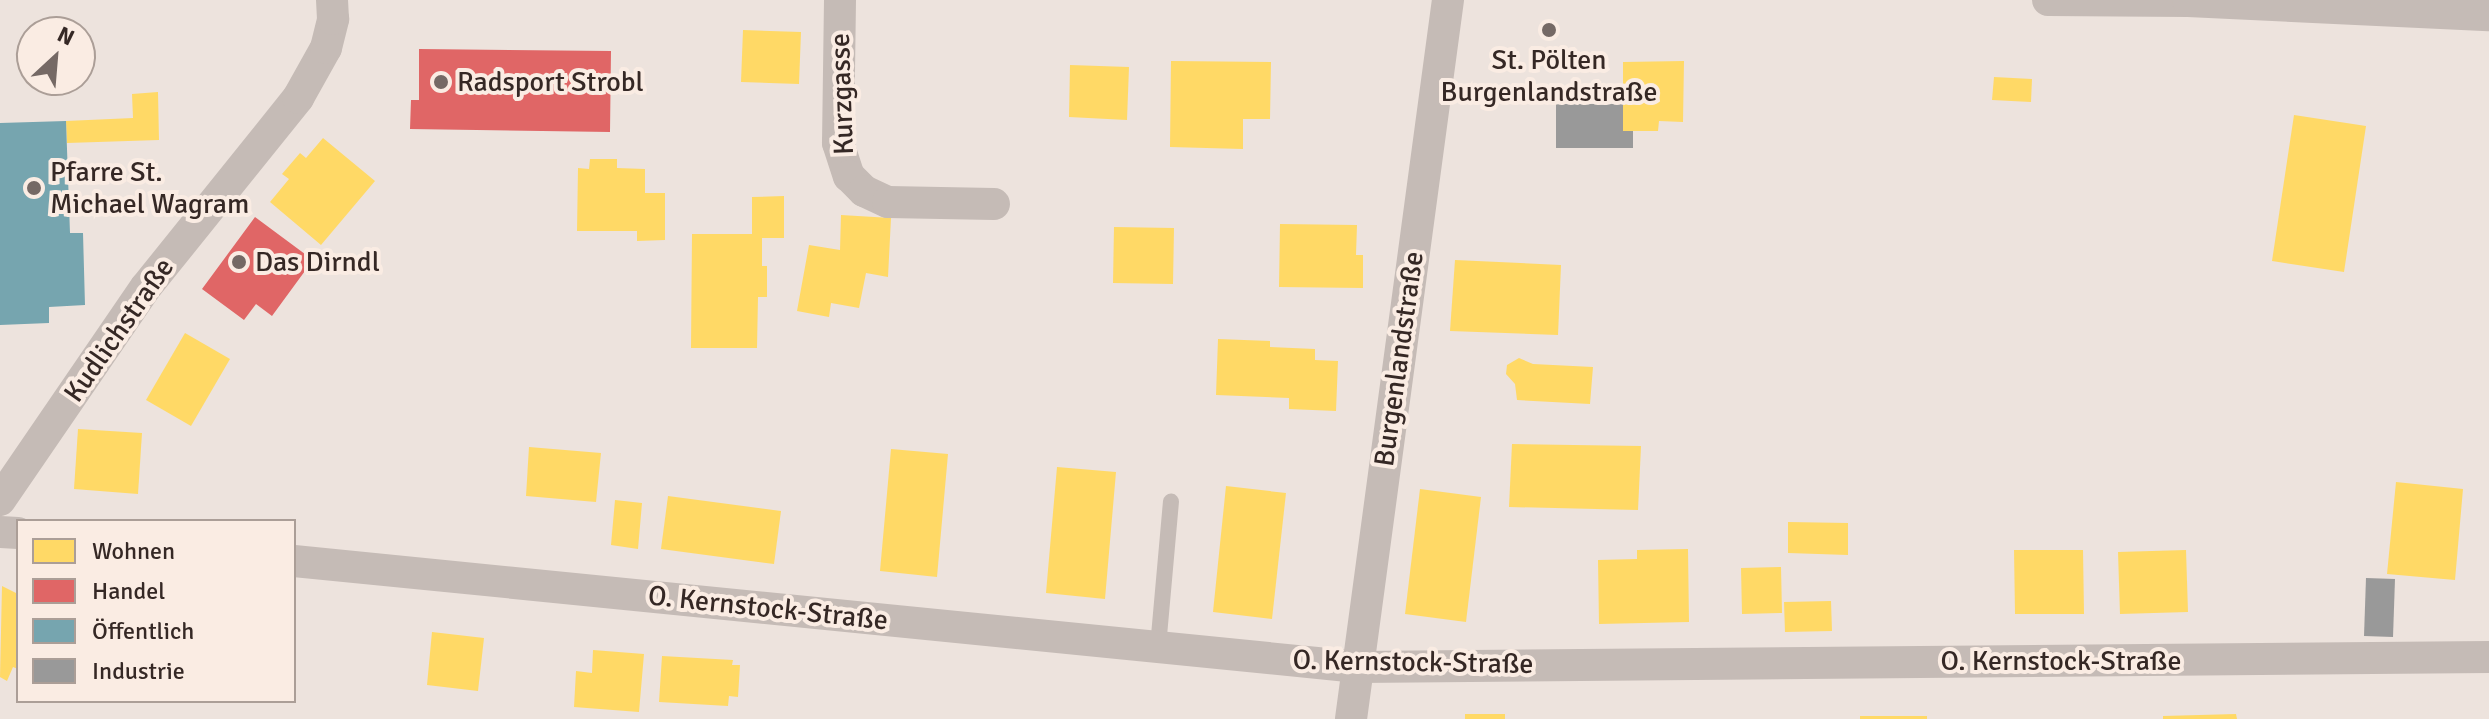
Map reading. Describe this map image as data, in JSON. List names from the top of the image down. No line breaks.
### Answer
{"streets":{"street":["Kurzgasse","Kudlichstraße","Burgenlandstraße","O. Kernstock-Straße"]},"crossings":[["Burgenlandstraße","O. Kernstock-Straße"]],"places":["St. Pölten Burgenlandstraße","Radsport Strobl","Pfarre St. Michael Wagram","Das Dirndl"],"legend":["Wohnen","Handel","Öffentlich","Industrie"],"north":"top right"}
